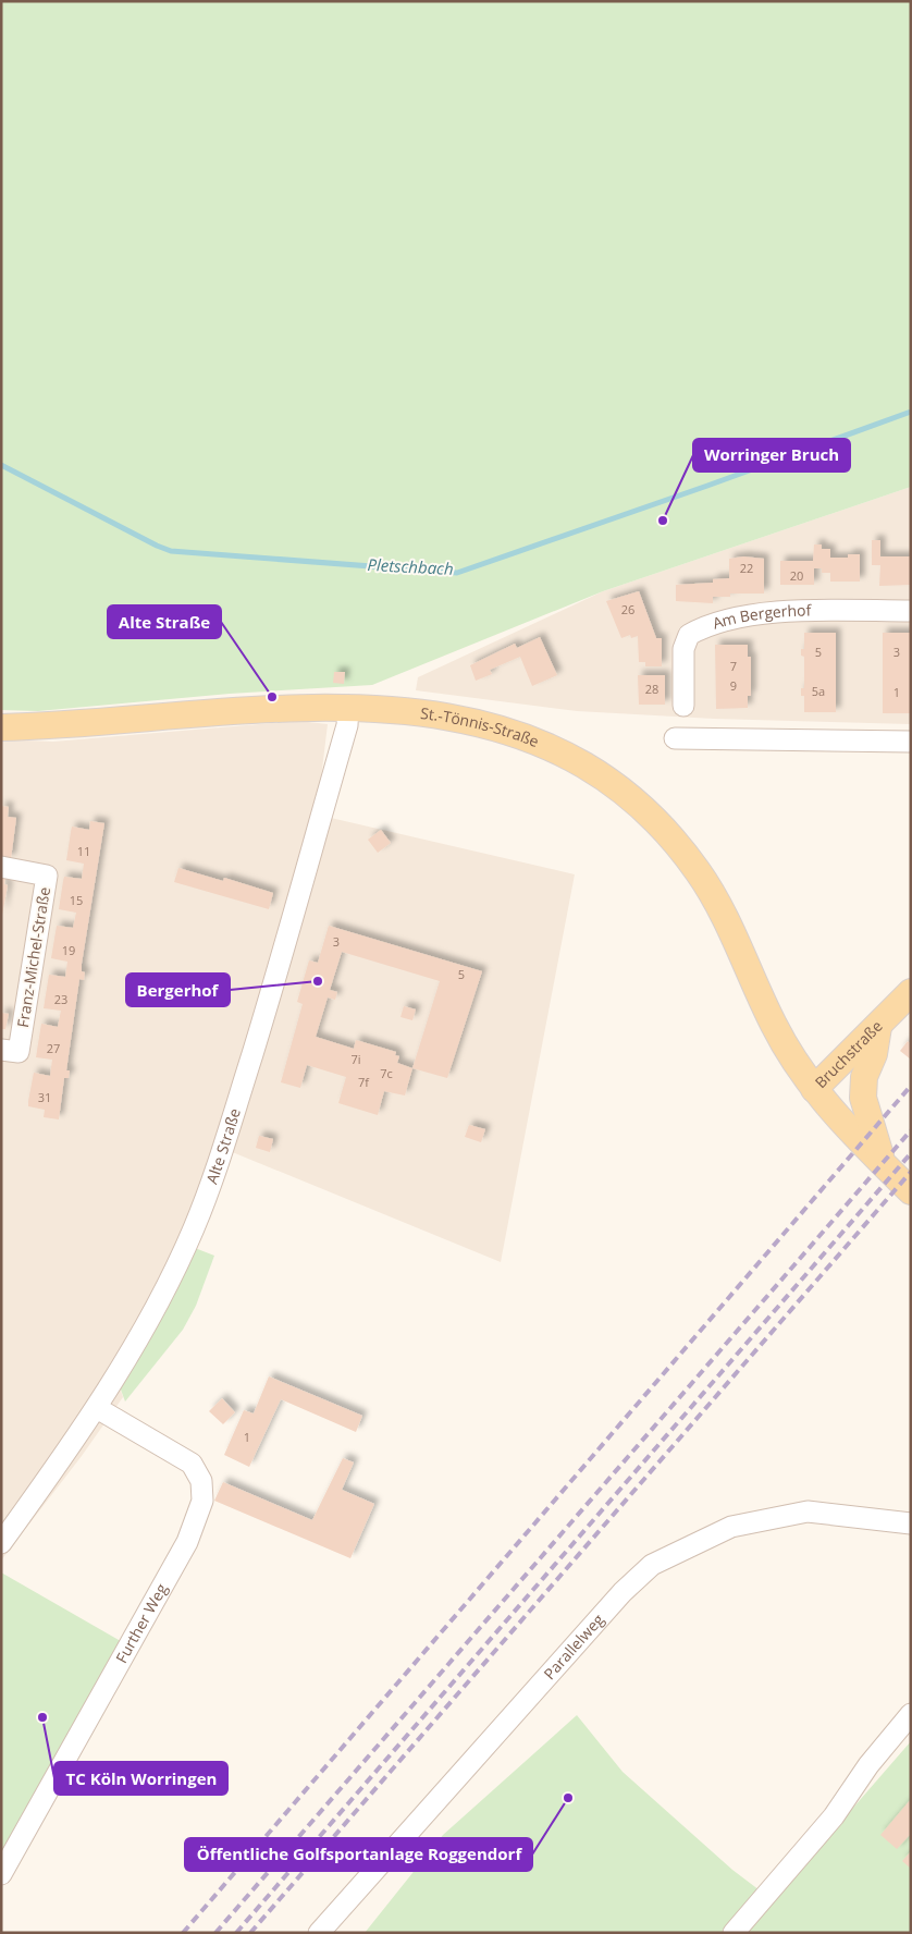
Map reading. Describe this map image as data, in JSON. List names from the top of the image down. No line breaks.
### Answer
{"streets":{"main road":["St.-Tönnis-Straße","Bruchstraße"],"street":["Am Bergerhof","Franz-Michel-Straße","Alte Straße","Further Weg","Parallelweg"]},"crossings":[["St.-Tönnis-Straße","Bruchstraße"],["St.-Tönnis-Straße","Alte Straße"],["Alte Straße","Further Weg"]],"water":["Pletschbach"],"places":["Worringer Bruch","Alte Straße","Bergerhof","TC Köln Worringen","Öffentliche Golfsportanlage Roggendorf"],"house_numbers":["22","20","26","5","3","7","9","28","5a","1","11","15","3","19","5","23","27","7i","7c","7f","31","1"]}
